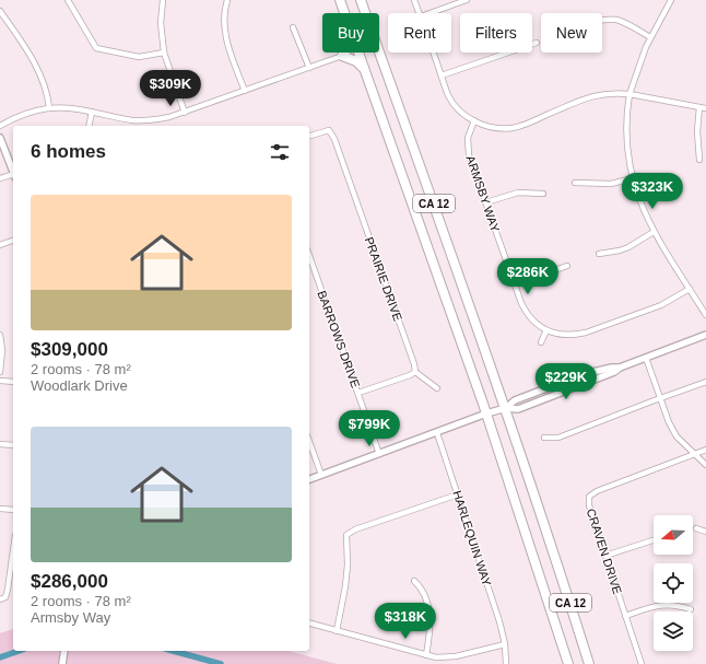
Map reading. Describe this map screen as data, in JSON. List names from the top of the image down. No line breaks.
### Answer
{"streets":{"highway":["CA 12"],"street":["ARMSBY WAY","PRAIRIE DRIVE","BARROWS DRIVE","HARLEQUIN WAY","CRAVEN DRIVE"]},"north":"left","page":{"chip":["Buy","Rent","Filters","New"],"price":["$309K","$323K","$286K","$229K","$799K","$318K"],"heading":"6 homes","list":[{"name":"$309,000","note":"2 rooms · 78 m² · Woodlark Drive"},{"name":"$286,000","note":"2 rooms · 78 m² · Armsby Way"}]}}
